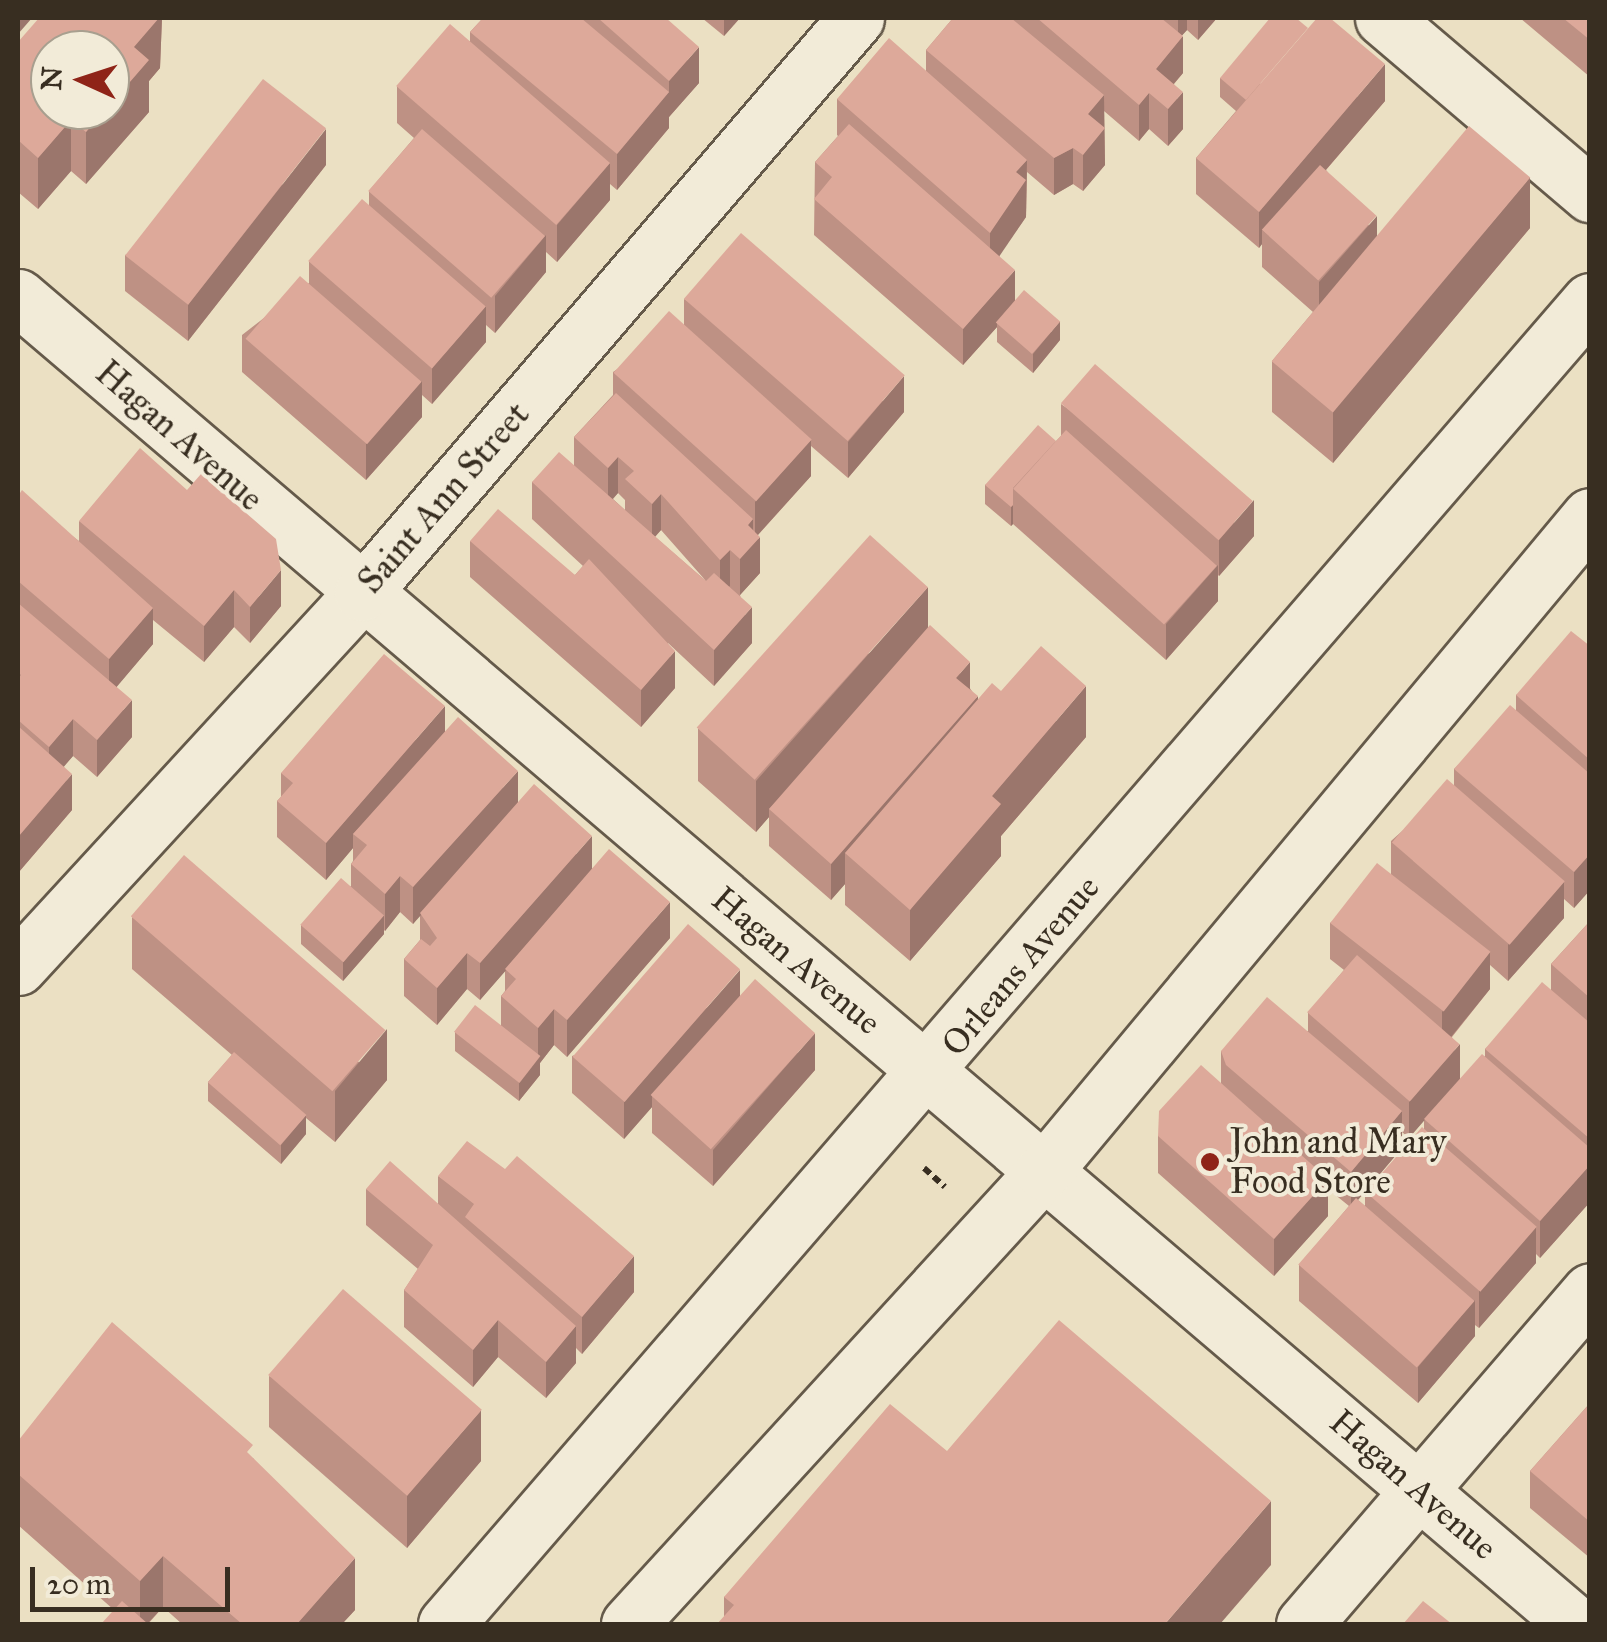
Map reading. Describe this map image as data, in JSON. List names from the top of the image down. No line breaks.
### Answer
{"streets":{"street":["Hagan Avenue","Saint Ann Street","Orleans Avenue"]},"crossings":[["Hagan Avenue","Saint Ann Street"],["Hagan Avenue","Orleans Avenue"]],"places":["John and Mary Food Store"],"scale_bar":"20 m","north":"left"}
